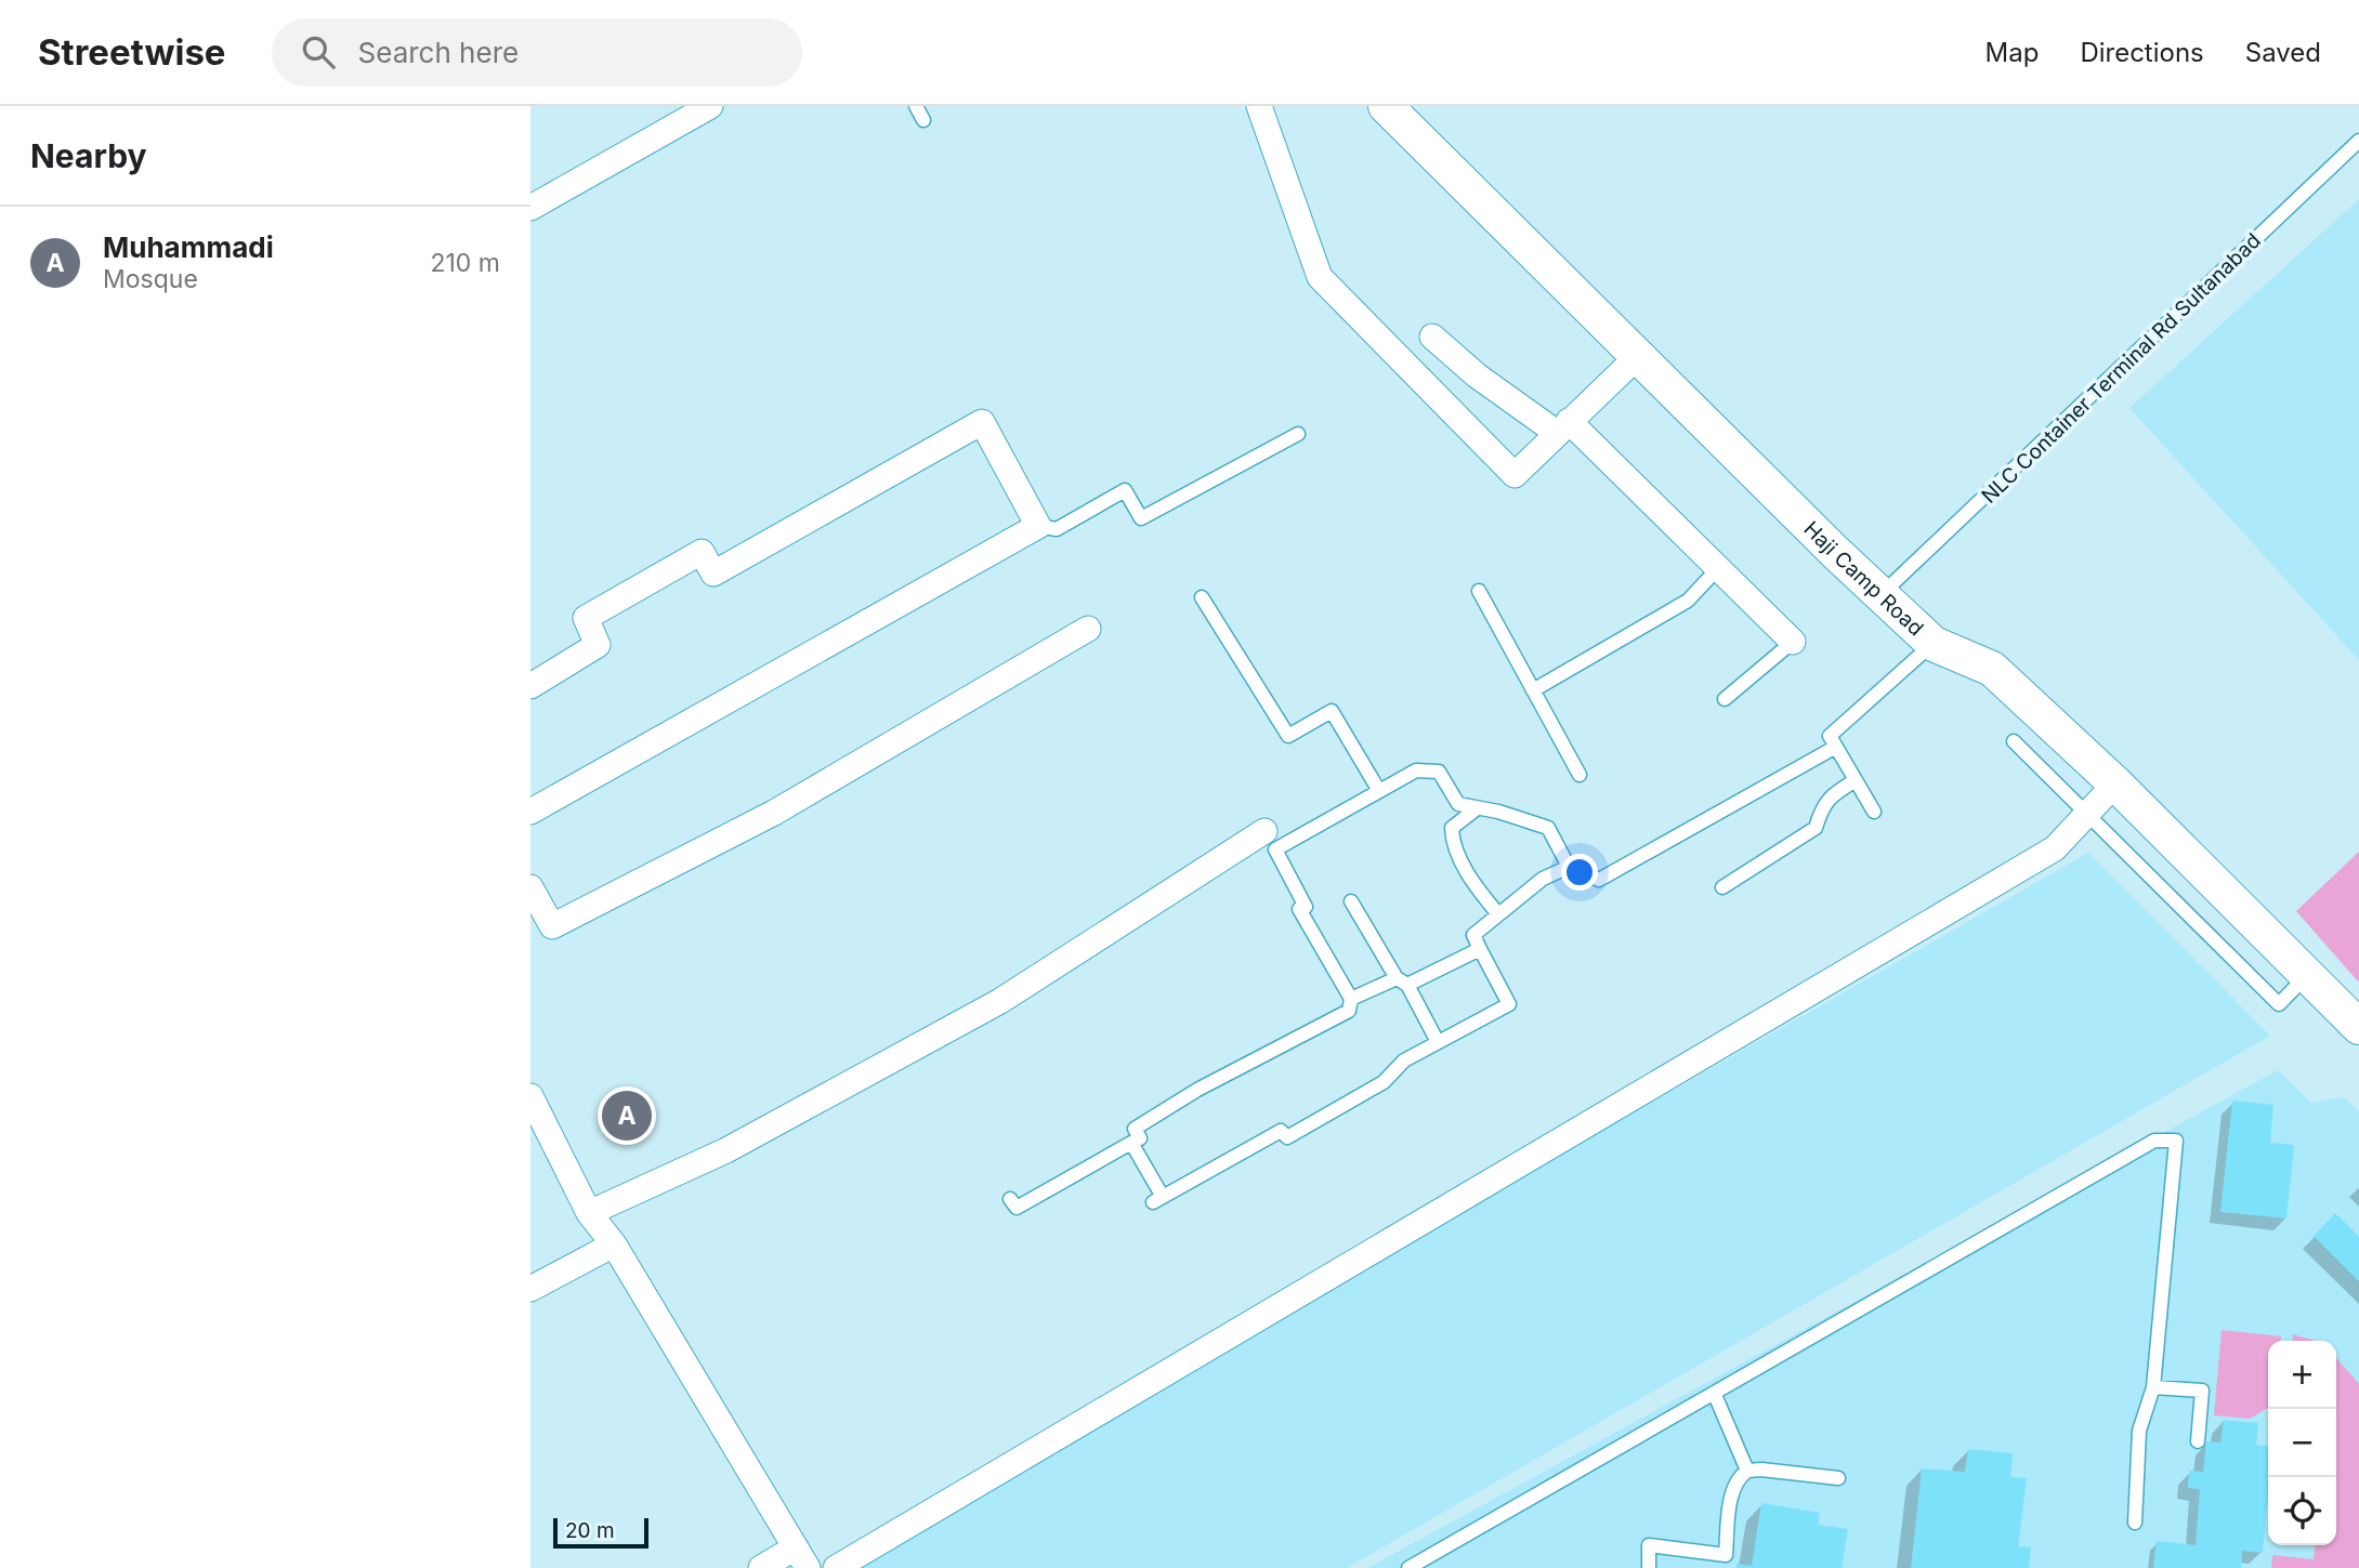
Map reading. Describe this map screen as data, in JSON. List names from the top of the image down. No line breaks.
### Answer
{"streets":{"street":["Haji Camp Road"],"lane":["NLC Container Terminal Rd Sultanabad"]},"crossings":[["NLC Container Terminal Rd Sultanabad","Haji Camp Road"]],"scale_bar":"20 m","page":{"header":"Streetwise","search":"Search here","nav":["Map","Directions","Saved"],"heading":"Nearby","list":[{"mark":"A","name":"Muhammadi","note":"Mosque","value":"210 m"}],"pins":"A","map_buttons":["+","−"],"scale":"20 m"}}
